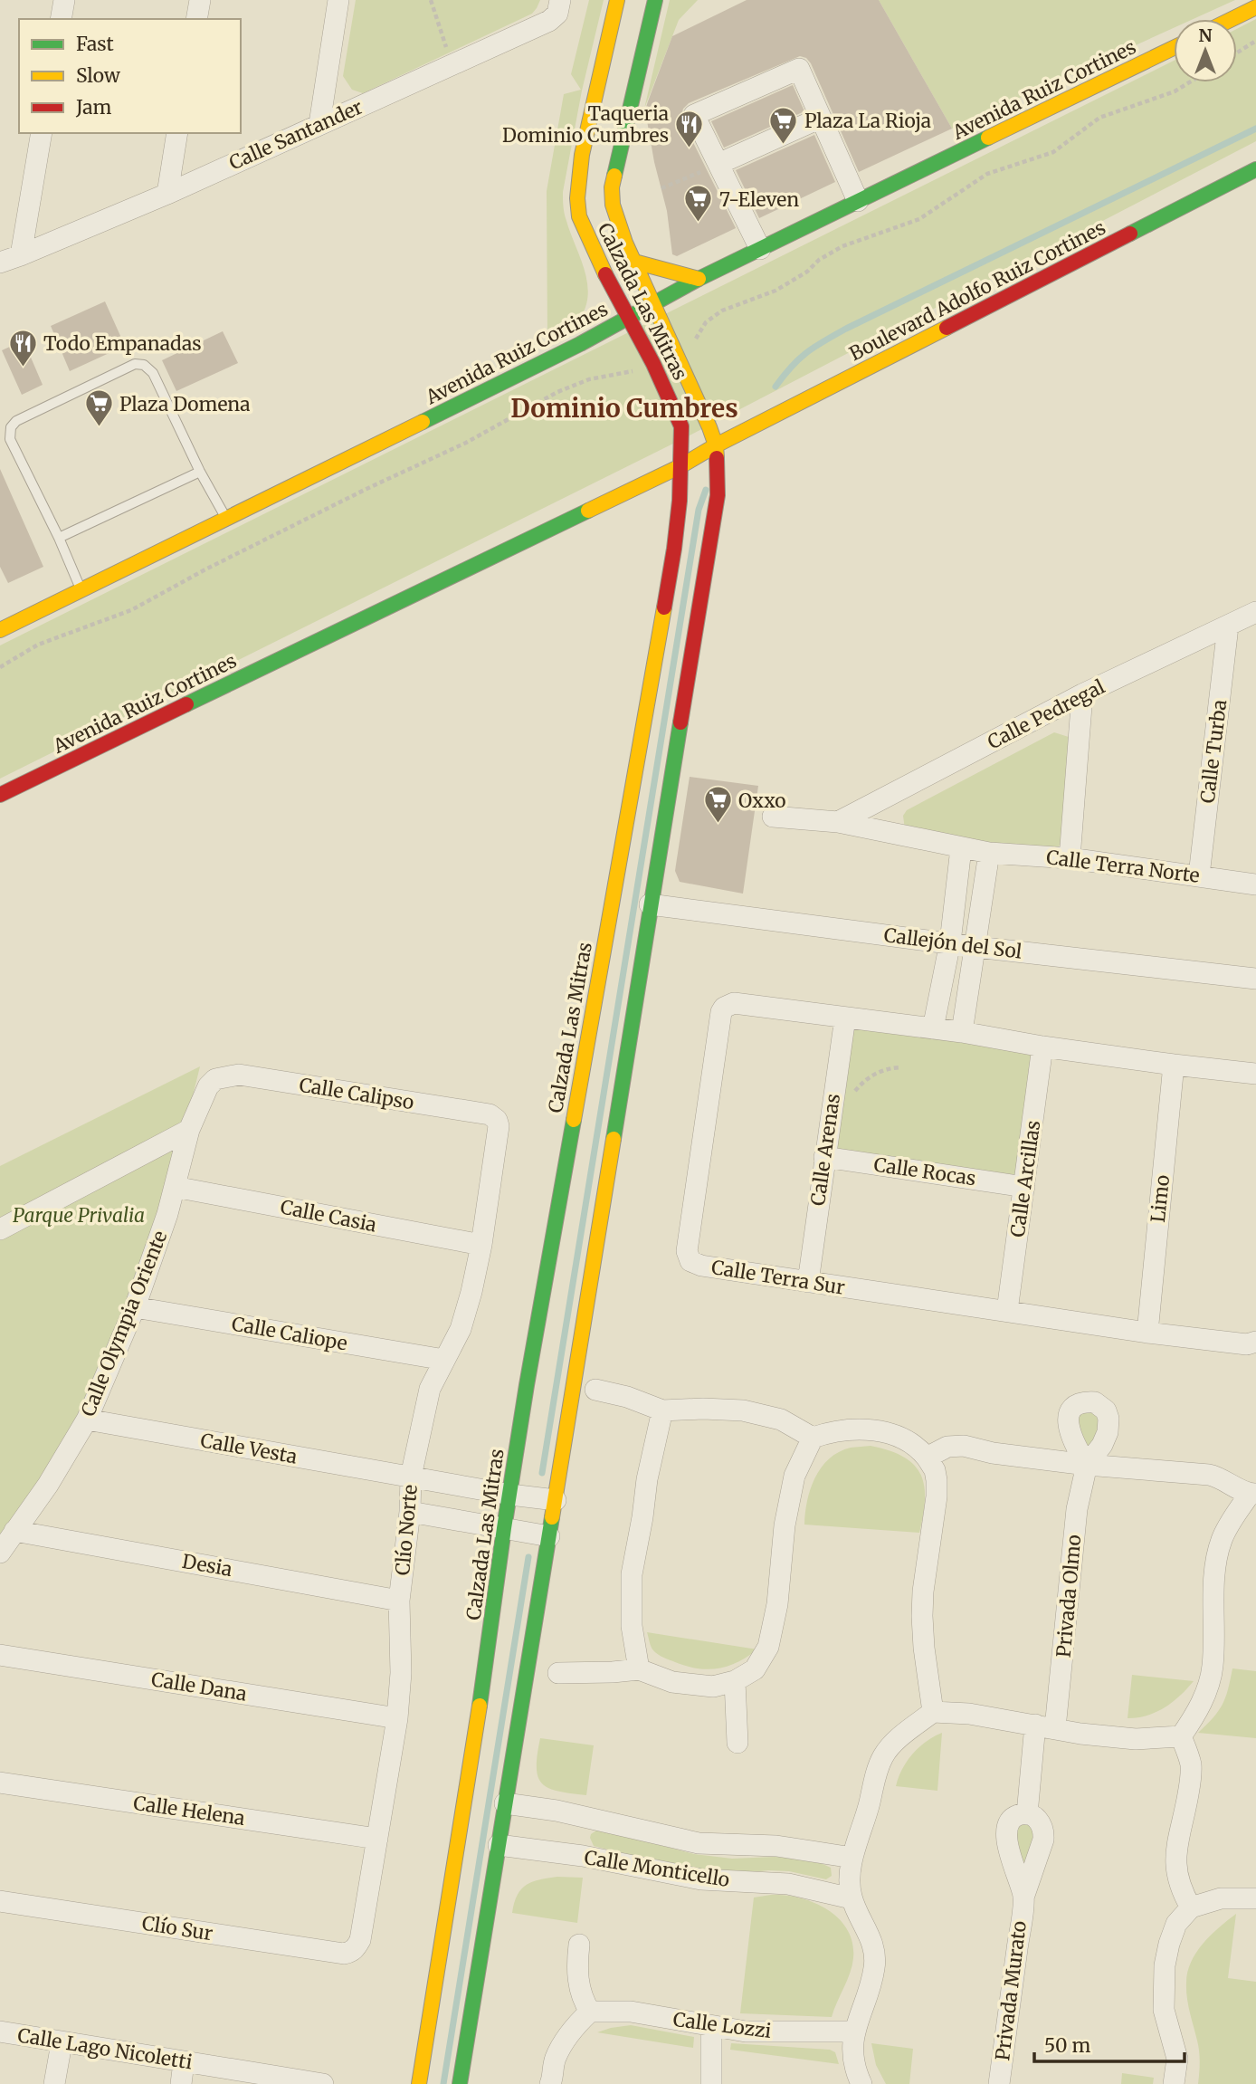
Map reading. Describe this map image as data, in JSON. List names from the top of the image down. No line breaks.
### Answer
{"streets":{"main road":["Avenida Ruiz Cortines","Boulevard Adolfo Ruiz Cortines","Calzada Las Mitras"],"street":["Calle Santander","Calle Pedregal","Calle Turba","Calle Terra Norte","Callejón del Sol","Calle Calipso","Calle Arenas","Calle Rocas","Calle Arcillas","Limo","Calle Casia","Calle Terra Sur","Calle Olympia Oriente","Calle Caliope","Calle Vesta","Clío Norte","Desia","Privada Olmo","Calle Dana","Calle Helena","Calle Monticello","Clío Sur","Privada Murato","Calle Lozzi","Calle Lago Nicoletti"]},"crossings":[["Avenida Ruiz Cortines","Boulevard Adolfo Ruiz Cortines"],["Avenida Ruiz Cortines","Calzada Las Mitras"],["Boulevard Adolfo Ruiz Cortines","Calzada Las Mitras"],["Calzada Las Mitras","Callejón del Sol"],["Calzada Las Mitras","Calle Vesta"],["Calzada Las Mitras","Calle Monticello"],["Calle Pedregal","Calle Turba"],["Calle Pedregal","Calle Terra Norte"],["Calle Turba","Calle Terra Norte"],["Calle Calipso","Calle Olympia Oriente"],["Calle Calipso","Clío Norte"],["Calle Arenas","Calle Rocas"],["Calle Arenas","Calle Terra Sur"],["Calle Rocas","Calle Arcillas"],["Calle Arcillas","Calle Terra Sur"],["Limo","Calle Terra Sur"],["Calle Casia","Calle Olympia Oriente"],["Calle Casia","Clío Norte"],["Calle Olympia Oriente","Calle Caliope"],["Calle Olympia Oriente","Calle Vesta"],["Calle Olympia Oriente","Desia"],["Calle Caliope","Clío Norte"],["Calle Vesta","Clío Norte"],["Clío Norte","Desia"],["Clío Norte","Calle Dana"],["Clío Norte","Calle Helena"],["Clío Norte","Clío Sur"],["Privada Olmo","Privada Murato"]],"districts":["Dominio Cumbres"],"parks":["Parque Privalia"],"places":{"supermarket":["Plaza La Rioja","7-Eleven","Plaza Domena","Oxxo"],"restaurant":["Taqueria Dominio Cumbres","Todo Empanadas"]},"legend":["Fast","Slow","Jam"],"scale_bar":"50 m","north":"top"}
